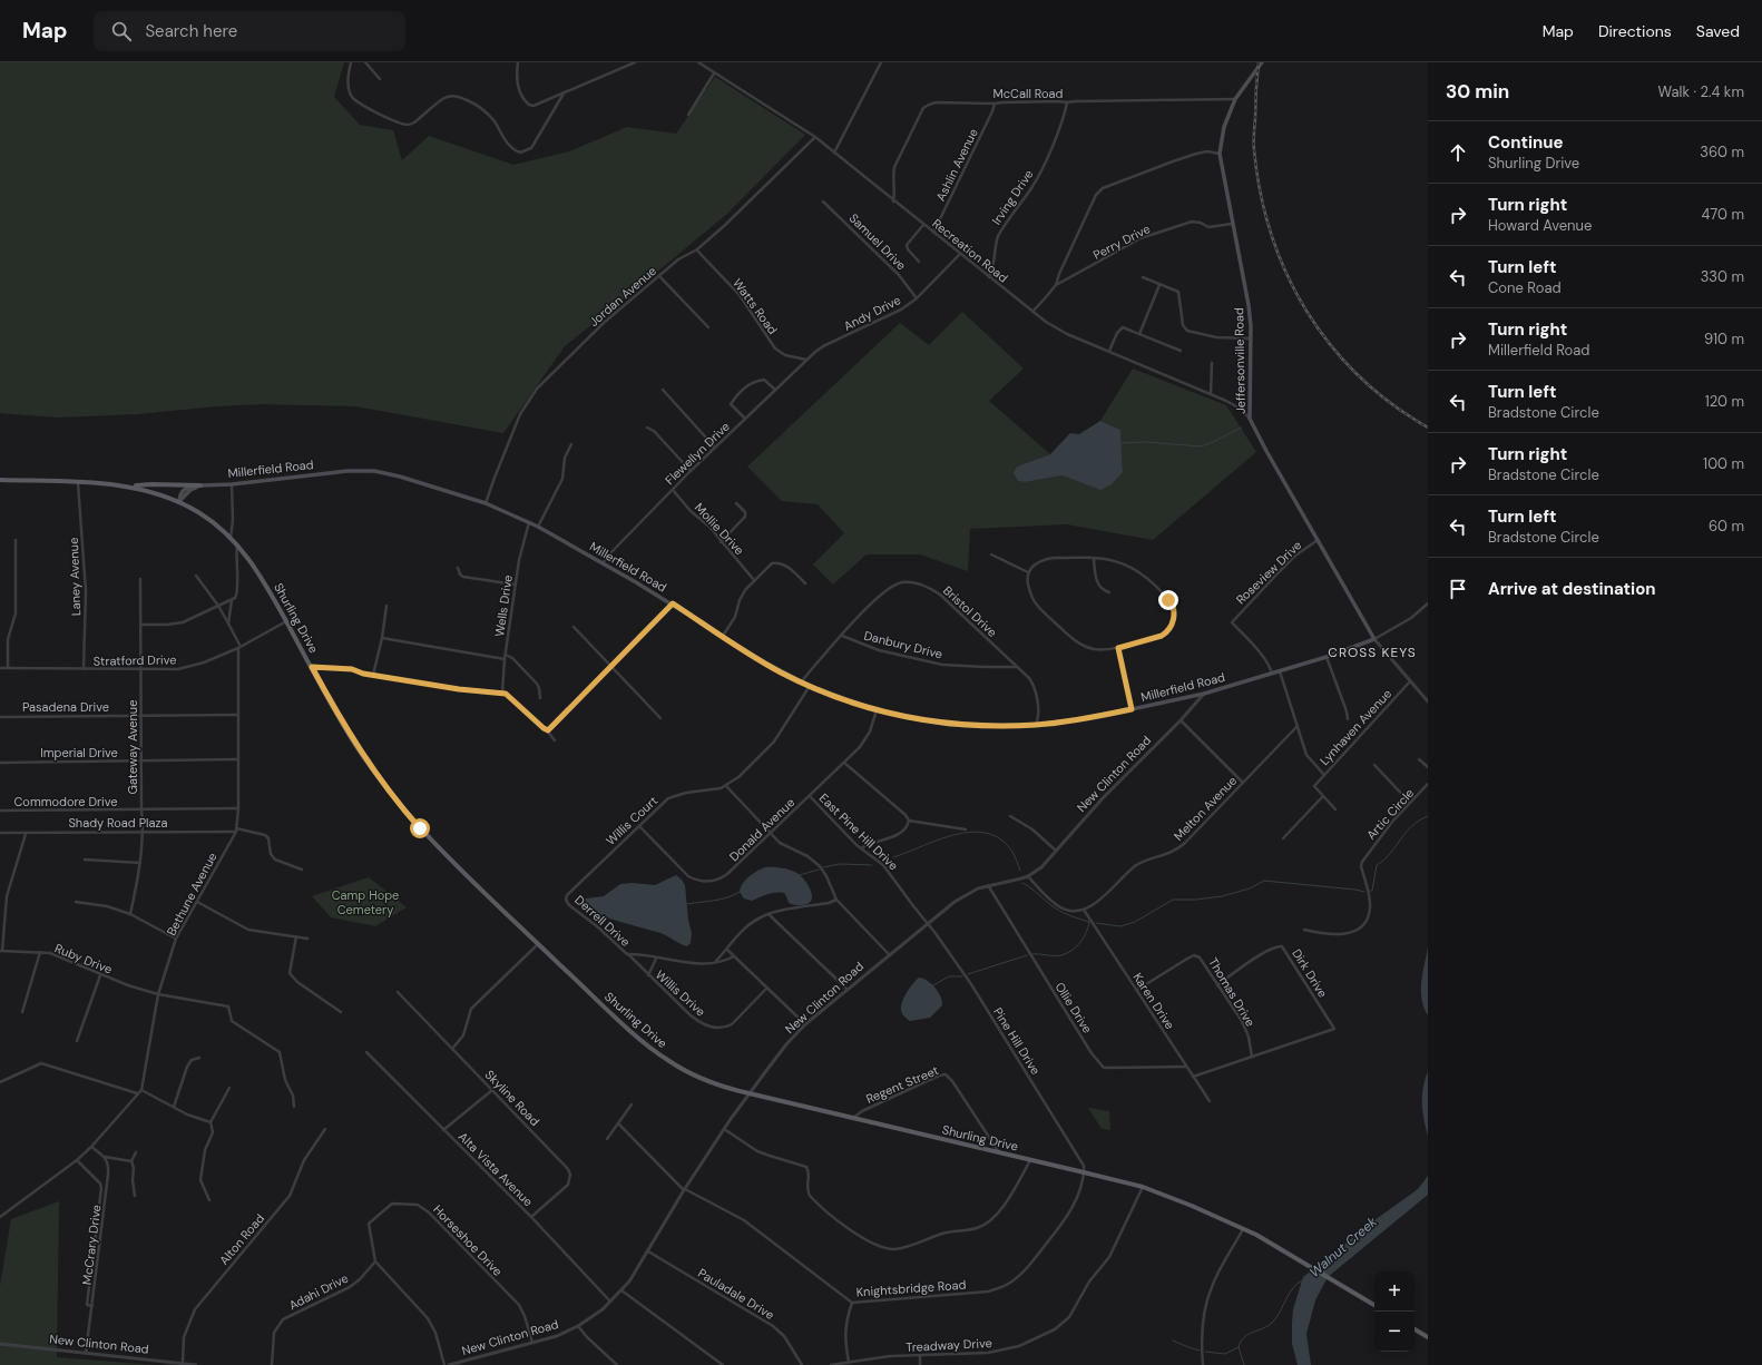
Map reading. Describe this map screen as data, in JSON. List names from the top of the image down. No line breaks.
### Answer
{"streets":{"main road":["Jeffersonville Road","Millerfield Road","Shurling Drive"],"street":["McCall Road","Ashlin Avenue","Irving Drive","Samuel Drive","Perry Drive","Recreation Road","Jordan Avenue","Watts Road","Andy Drive","Flewellyn Drive","Mollie Drive","Roseview Drive","Laney Avenue","Wells Drive","Bristol Drive","Danbury Drive","Stratford Drive","Pasadena Drive","Lynhaven Avenue","Gateway Avenue","Imperial Drive","New Clinton Road","Commodore Drive","Melton Avenue","Artic Circle","Willis Court","Shady Road Plaza","Donald Avenue","East Pine Hill Drive","Bethune Avenue","Derrell Drive","Ruby Drive","Dirk Drive","Thomas Drive","Willis Drive","Karen Drive","Ollie Drive","Pine Hill Drive","Regent Street","Skyline Road","Alta Vista Avenue","Alton Road","Horseshoe Drive","McCrary Drive","Knightsbridge Road","Adahi Drive","Pauladale Drive","Treadway Drive"]},"crossings":[["McCall Road","Ashlin Avenue"],["McCall Road","Irving Drive"],["McCall Road","Recreation Road"],["McCall Road","Jeffersonville Road"],["Ashlin Avenue","Recreation Road"],["Irving Drive","Recreation Road"],["Samuel Drive","Andy Drive"],["Perry Drive","Recreation Road"],["Perry Drive","Jeffersonville Road"],["Recreation Road","Jordan Avenue"],["Recreation Road","Andy Drive"],["Recreation Road","Jeffersonville Road"],["Jordan Avenue","Watts Road"],["Jordan Avenue","Millerfield Road"],["Watts Road","Andy Drive"],["Watts Road","Flewellyn Drive"],["Andy Drive","Flewellyn Drive"],["Jeffersonville Road","Millerfield Road"],["Jeffersonville Road","Roseview Drive"],["Jeffersonville Road","Lynhaven Avenue"],["Flewellyn Drive","Millerfield Road"],["Flewellyn Drive","Mollie Drive"],["Millerfield Road","Roseview Drive"],["Millerfield Road","Wells Drive"],["Millerfield Road","Bristol Drive"],["Millerfield Road","Shurling Drive"],["Millerfield Road","New Clinton Road"],["Millerfield Road","Willis Court"],["Millerfield Road","Donald Avenue"],["Laney Avenue","Stratford Drive"],["Bristol Drive","Danbury Drive"],["Shurling Drive","Stratford Drive"],["Shurling Drive","New Clinton Road"],["Shurling Drive","Pine Hill Drive"],["Shurling Drive","Regent Street"],["Shurling Drive","Knightsbridge Road"],["Shurling Drive","Treadway Drive"],["Stratford Drive","Gateway Avenue"],["Stratford Drive","Bethune Avenue"],["Pasadena Drive","Gateway Avenue"],["Pasadena Drive","Bethune Avenue"],["Gateway Avenue","Imperial Drive"],["Gateway Avenue","Commodore Drive"],["Gateway Avenue","Shady Road Plaza"],["Imperial Drive","Bethune Avenue"],["New Clinton Road","East Pine Hill Drive"],["New Clinton Road","Ollie Drive"],["New Clinton Road","Pine Hill Drive"],["New Clinton Road","Alta Vista Avenue"],["New Clinton Road","Alton Road"],["New Clinton Road","Horseshoe Drive"],["New Clinton Road","McCrary Drive"],["New Clinton Road","Knightsbridge Road"],["New Clinton Road","Pauladale Drive"],["Commodore Drive","Bethune Avenue"],["Melton Avenue","Karen Drive"],["Willis Court","Donald Avenue"],["Willis Court","Derrell Drive"],["Shady Road Plaza","Bethune Avenue"],["Donald Avenue","East Pine Hill Drive"],["East Pine Hill Drive","Pine Hill Drive"],["Bethune Avenue","Ruby Drive"],["Derrell Drive","Willis Drive"],["Dirk Drive","Thomas Drive"],["Thomas Drive","Karen Drive"],["Karen Drive","Ollie Drive"],["Pine Hill Drive","Knightsbridge Road"],["Skyline Road","Alta Vista Avenue"],["Horseshoe Drive","Adahi Drive"]],"districts":["CROSS KEYS"],"water":["Walnut Creek"],"parks":["Camp Hope Cemetery"],"page":{"header":"Map","search":"Search here","nav":["Map","Directions","Saved"],"heading":["30 min","Walk · 2.4 km"],"list":[["Continue","Shurling Drive","360 m"],["Turn right","Howard Avenue","470 m"],["Turn left","Cone Road","330 m"],["Turn right","Millerfield Road","910 m"],["Turn left","Bradstone Circle","120 m"],["Turn right","Bradstone Circle","100 m"],["Turn left","Bradstone Circle","60 m"],"Arrive at destination"],"map_buttons":["+","−"]}}
